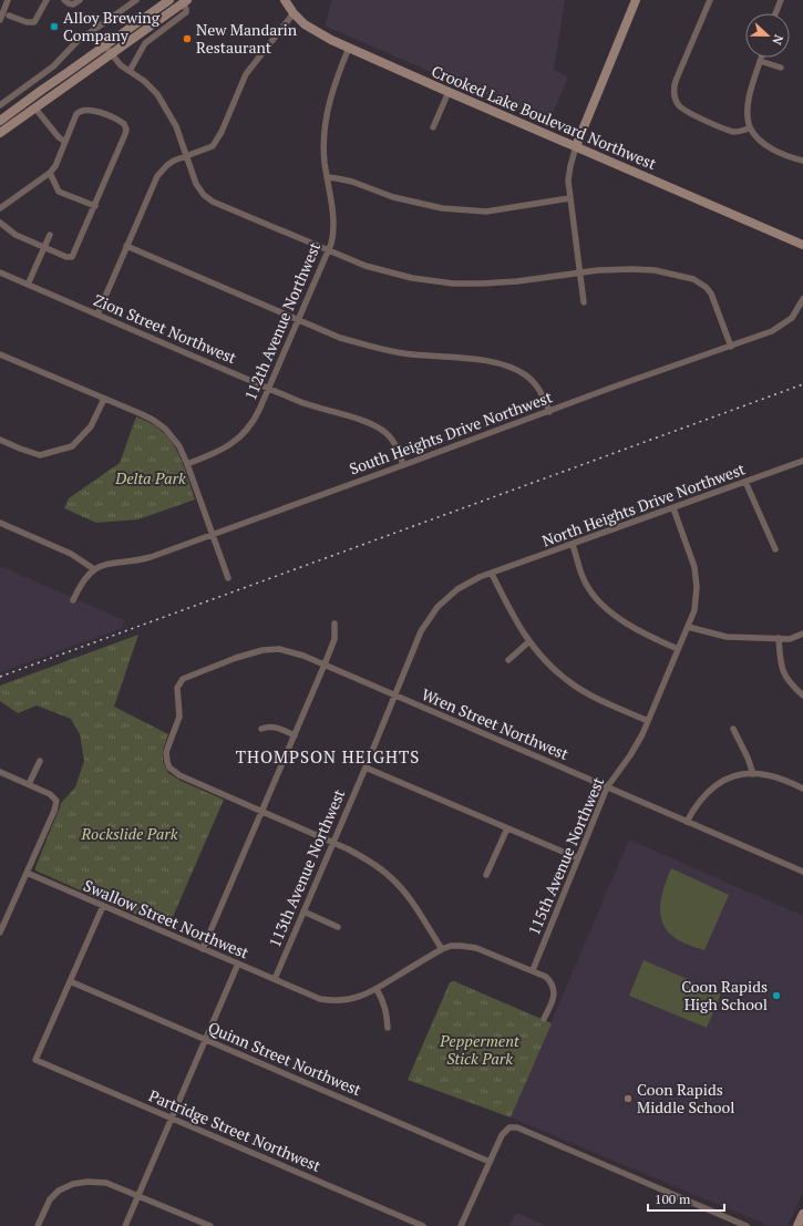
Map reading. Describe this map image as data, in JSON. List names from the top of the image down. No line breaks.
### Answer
{"streets":{"street":["Crooked Lake Boulevard Northwest","112th Avenue Northwest","Zion Street Northwest","South Heights Drive Northwest","North Heights Drive Northwest","Wren Street Northwest","115th Avenue Northwest","113th Avenue Northwest","Swallow Street Northwest","Quinn Street Northwest","Partridge Street Northwest"]},"crossings":[["Crooked Lake Boulevard Northwest","112th Avenue Northwest"],["112th Avenue Northwest","Zion Street Northwest"],["Zion Street Northwest","South Heights Drive Northwest"],["North Heights Drive Northwest","Wren Street Northwest"],["North Heights Drive Northwest","115th Avenue Northwest"],["North Heights Drive Northwest","113th Avenue Northwest"],["Wren Street Northwest","115th Avenue Northwest"],["Wren Street Northwest","113th Avenue Northwest"],["115th Avenue Northwest","Swallow Street Northwest"],["113th Avenue Northwest","Swallow Street Northwest"],["Quinn Street Northwest","Partridge Street Northwest"]],"districts":["THOMPSON HEIGHTS"],"parks":["Delta Park","Rockslide Park","Pepperment Stick Park"],"places":["Alloy Brewing Company","New Mandarin Restaurant","Coon Rapids High School","Coon Rapids Middle School"],"scale_bar":"100 m","north":"right"}
